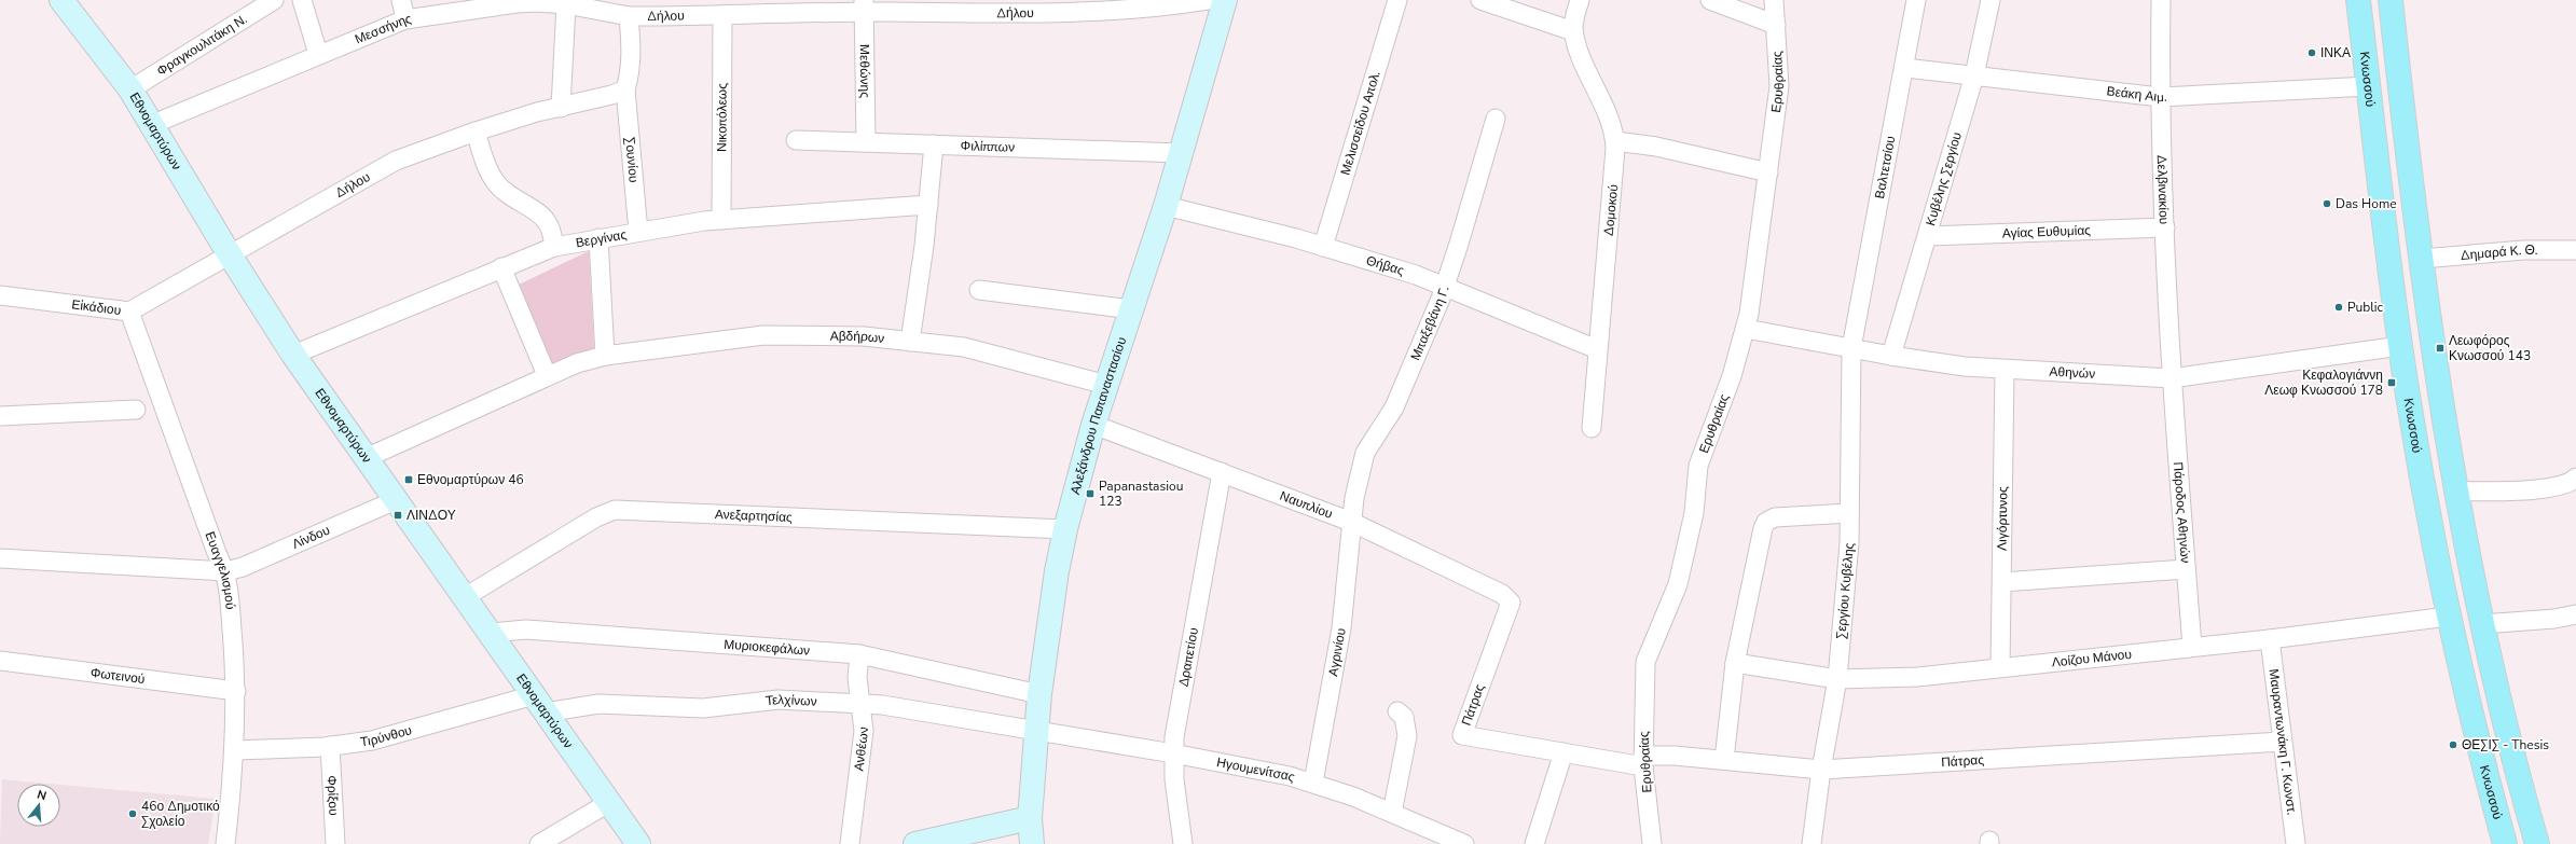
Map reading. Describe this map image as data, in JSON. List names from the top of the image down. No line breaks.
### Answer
{"streets":{"main road":["Κνωσσού"],"street":["Δήλου","Μεσσήνης","Φραγκουλιτάκη Ν.","Μεθώνης","Ερυθραίας","Βεάκη Αιμ.","Νικοπόλεως","Μελισσείδου Απολ.","Εθνομαρτύρων","Φιλίππων","Σουνίου","Βαλτετσίου","Κυβέλης Σεργίου","Δελβινακίου","Δομοκού","Αγίας Ευθυμίας","Βεργίνας","Δημαρά Κ. Θ.","Θήβας","Εἰκάδιου","Μπαξεβάνη Γ.","Αβδήρων","Αθηνών","Αλεξάνδρου Παπαναστασίου","Ναυπλίου","Πάροδος Αθηνών","Ανεξαρτησίας","Λιγόρτυνος","Λίνδου","Ευαγγελισμού","Σεργίου Κυβέλης","Μυριοκεφάλων","Αγρινίου","Λοίζου Μάνου","Δραπετίου","Φωτεινού","Τελχίνων","Πάτρας","Τιρύνθου","Μαυραντωνάκη Γ. Κωνστ.","Ανθέων","Ηγουμενίτσας","Φρίξου"]},"crossings":[["Δήλου","Μεσσήνης"],["Δήλου","Μεθώνης"],["Δήλου","Νικοπόλεως"],["Δήλου","Εθνομαρτύρων"],["Δήλου","Σουνίου"],["Δήλου","Εἰκάδιου"],["Μεσσήνης","Εθνομαρτύρων"],["Φραγκουλιτάκη Ν.","Εθνομαρτύρων"],["Μεθώνης","Φιλίππων"],["Κνωσσού","Βεάκη Αιμ."],["Κνωσσού","Αθηνών"],["Κνωσσού","Λοίζου Μάνου"],["Ερυθραίας","Αθηνών"],["Ερυθραίας","Πάτρας"],["Βεάκη Αιμ.","Βαλτετσίου"],["Βεάκη Αιμ.","Κυβέλης Σεργίου"],["Βεάκη Αιμ.","Δελβινακίου"],["Νικοπόλεως","Βεργίνας"],["Μελισσείδου Απολ.","Θήβας"],["Εθνομαρτύρων","Βεργίνας"],["Εθνομαρτύρων","Εἰκάδιου"],["Εθνομαρτύρων","Ανεξαρτησίας"],["Εθνομαρτύρων","Λίνδου"],["Εθνομαρτύρων","Μυριοκεφάλων"],["Εθνομαρτύρων","Τελχίνων"],["Εθνομαρτύρων","Τιρύνθου"],["Φιλίππων","Αλεξάνδρου Παπαναστασίου"],["Σουνίου","Βεργίνας"],["Βαλτετσίου","Αθηνών"],["Βαλτετσίου","Σεργίου Κυβέλης"],["Κυβέλης Σεργίου","Αγίας Ευθυμίας"],["Κυβέλης Σεργίου","Αθηνών"],["Δελβινακίου","Αγίας Ευθυμίας"],["Δελβινακίου","Αθηνών"],["Δελβινακίου","Πάροδος Αθηνών"],["Δομοκού","Θήβας"],["Θήβας","Μπαξεβάνη Γ."],["Θήβας","Αλεξάνδρου Παπαναστασίου"],["Εἰκάδιου","Ευαγγελισμού"],["Μπαξεβάνη Γ.","Ναυπλίου"],["Μπαξεβάνη Γ.","Αγρινίου"],["Αβδήρων","Αλεξάνδρου Παπαναστασίου"],["Αθηνών","Πάροδος Αθηνών"],["Αθηνών","Λιγόρτυνος"],["Αθηνών","Σεργίου Κυβέλης"],["Αλεξάνδρου Παπαναστασίου","Ναυπλίου"],["Αλεξάνδρου Παπαναστασίου","Ανεξαρτησίας"],["Αλεξάνδρου Παπαναστασίου","Μυριοκεφάλων"],["Αλεξάνδρου Παπαναστασίου","Τελχίνων"],["Αλεξάνδρου Παπαναστασίου","Ηγουμενίτσας"],["Ναυπλίου","Αγρινίου"],["Ναυπλίου","Δραπετίου"],["Ναυπλίου","Πάτρας"],["Πάροδος Αθηνών","Λοίζου Μάνου"],["Λιγόρτυνος","Λοίζου Μάνου"],["Λίνδου","Ευαγγελισμού"],["Ευαγγελισμού","Φωτεινού"],["Ευαγγελισμού","Τιρύνθου"],["Σεργίου Κυβέλης","Λοίζου Μάνου"],["Σεργίου Κυβέλης","Πάτρας"],["Μυριοκεφάλων","Ανθέων"],["Αγρινίου","Ηγουμενίτσας"],["Λοίζου Μάνου","Μαυραντωνάκη Γ. Κωνστ."],["Δραπετίου","Ηγουμενίτσας"],["Τελχίνων","Τιρύνθου"],["Τελχίνων","Ανθέων"],["Τελχίνων","Ηγουμενίτσας"],["Πάτρας","Μαυραντωνάκη Γ. Κωνστ."],["Τιρύνθου","Φρίξου"]],"places":{"other":["ΙΝΚΑ","Das Home","Public","ΘΕΣΙΣ - Thesis","46ο Δημοτικό Σχολείο"],"transit":["Λεωφόρος Κνωσσού 143","Κεφαλογιάννη Λεωφ Κνωσσού 178","Εθνομαρτύρων 46","Papanastasiou 123","ΛΙΝΔΟΥ"]},"north":"top"}
